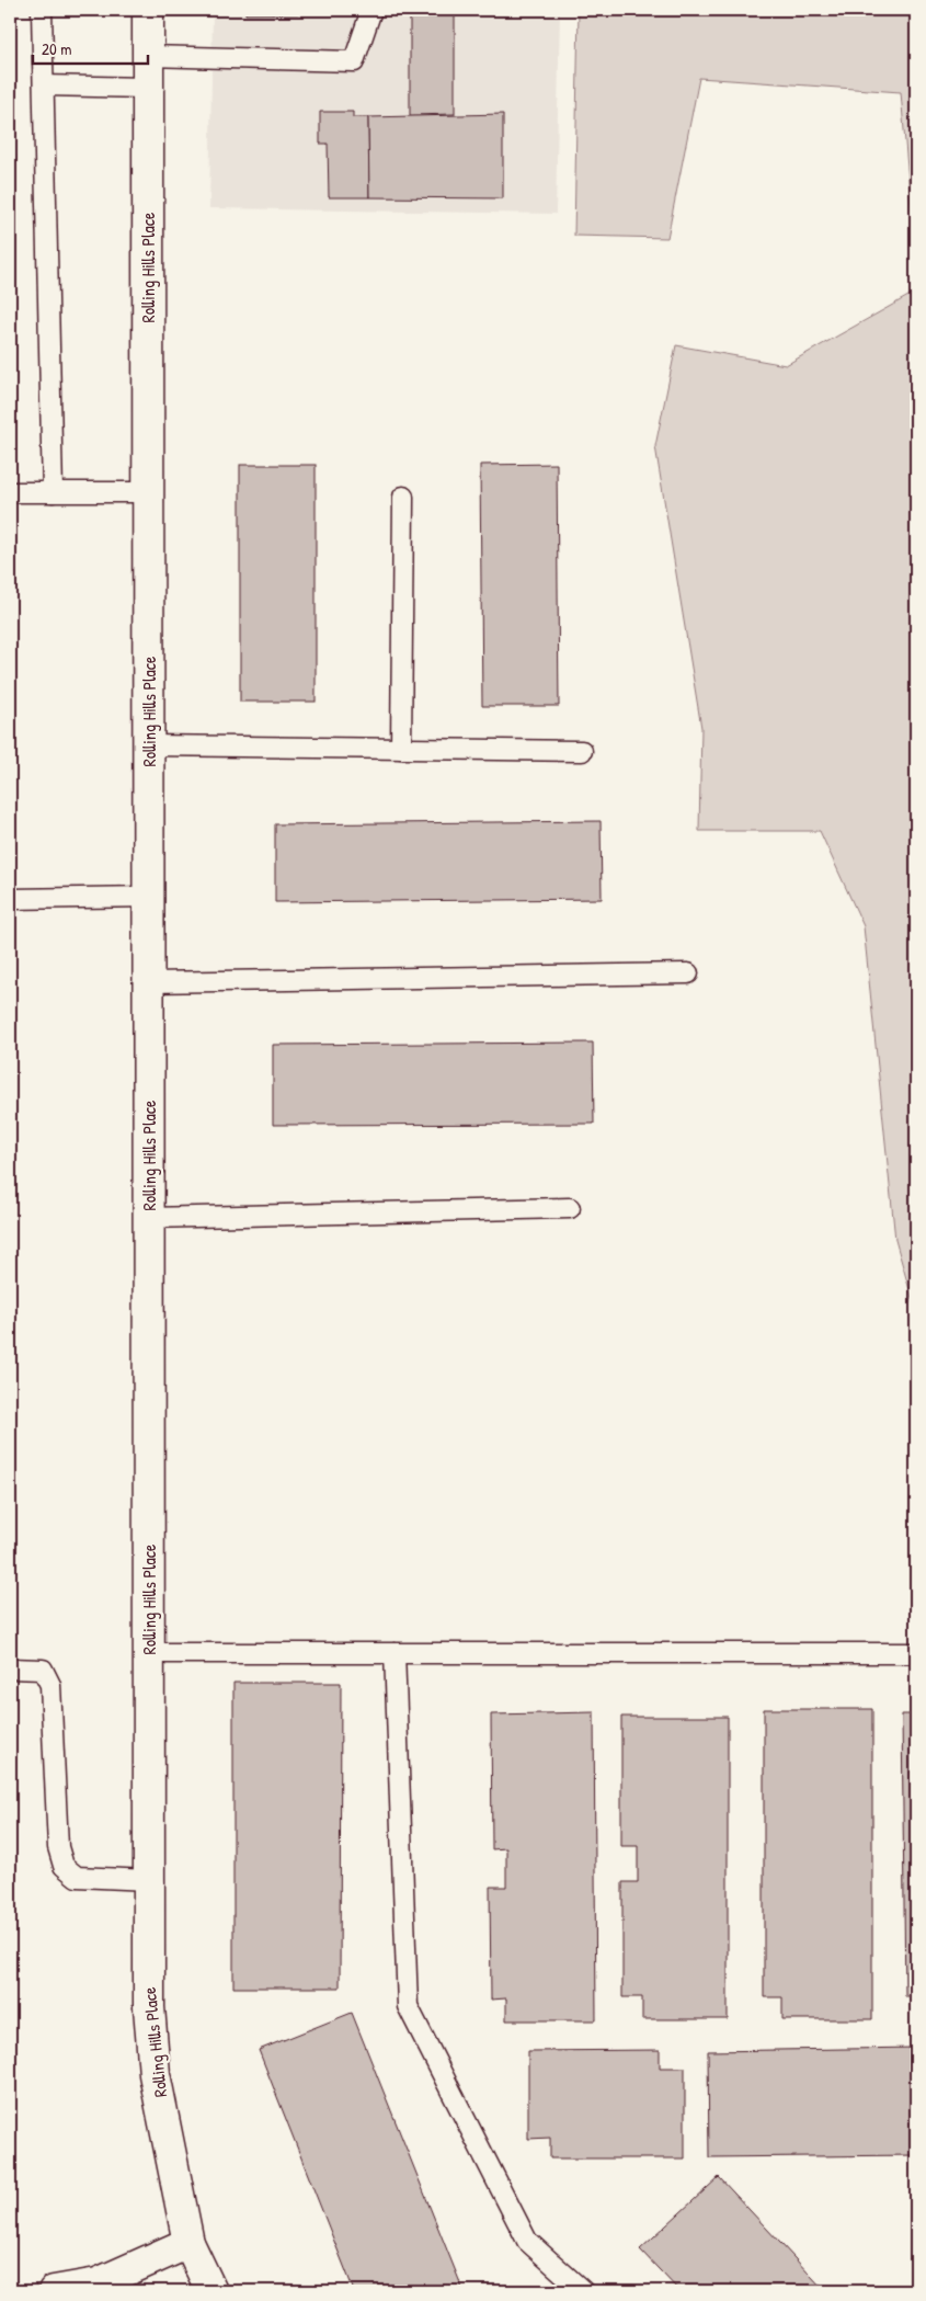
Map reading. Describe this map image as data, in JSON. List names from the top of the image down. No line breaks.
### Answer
{"streets":{"street":["Rolling Hills Place"]},"scale_bar":"20 m"}
